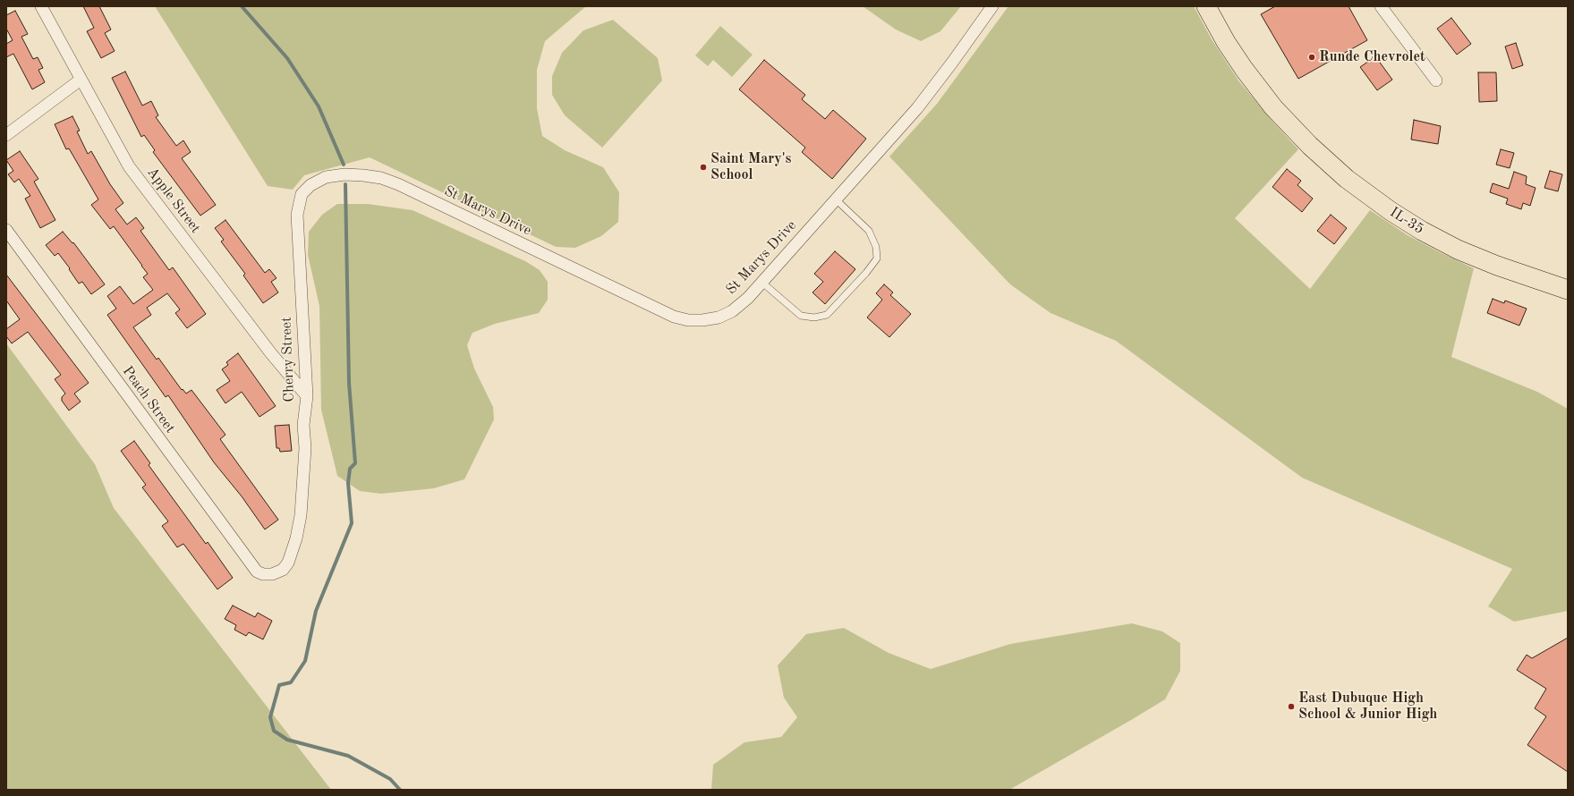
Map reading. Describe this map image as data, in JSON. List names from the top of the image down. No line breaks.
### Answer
{"streets":{"main road":["IL-35"],"street":["Apple Street","St Marys Drive","Cherry Street","Peach Street"]},"crossings":[["Apple Street","Cherry Street"],["St Marys Drive","Cherry Street"],["Cherry Street","Peach Street"]],"places":["Runde Chevrolet","Saint Mary's School","East Dubuque High School & Junior High"]}
